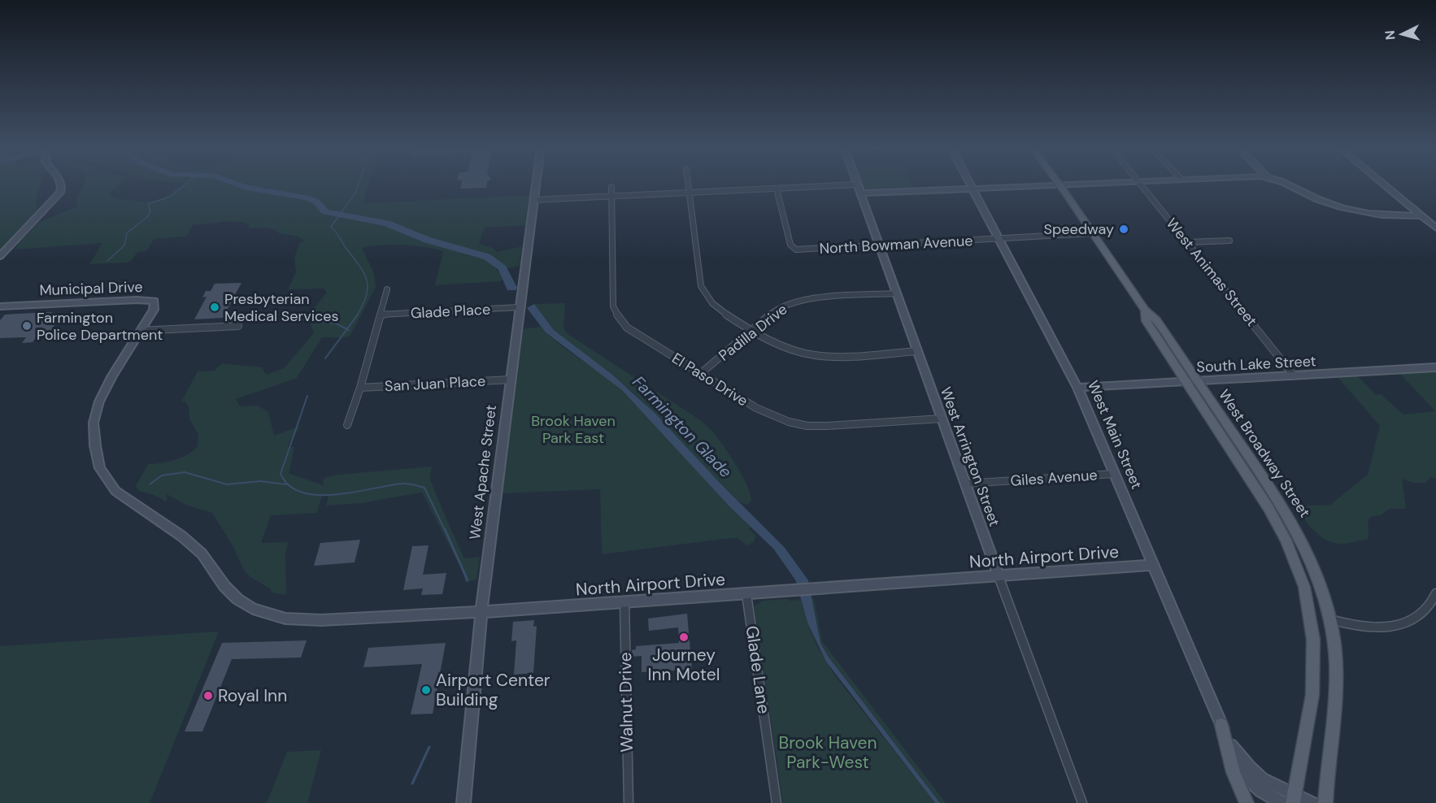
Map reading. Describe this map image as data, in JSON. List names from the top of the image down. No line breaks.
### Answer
{"streets":{"main road":["Municipal Drive","South Lake Street","West Main Street","West Broadway Street","West Arrington Street","West Apache Street","North Airport Drive"],"street":["North Bowman Avenue","West Animas Street","Glade Place","Padilla Drive","El Paso Drive","San Juan Place","Giles Avenue","Glade Lane","Walnut Drive"]},"crossings":[["North Bowman Avenue","West Main Street"],["North Bowman Avenue","West Broadway Street"],["North Bowman Avenue","West Arrington Street"],["West Animas Street","South Lake Street"],["Municipal Drive","North Airport Drive"],["Glade Place","West Apache Street"],["Padilla Drive","El Paso Drive"],["Padilla Drive","West Arrington Street"],["South Lake Street","West Main Street"],["South Lake Street","West Broadway Street"],["El Paso Drive","West Arrington Street"],["San Juan Place","West Apache Street"],["West Main Street","West Broadway Street"],["West Main Street","Giles Avenue"],["West Main Street","North Airport Drive"],["West Arrington Street","Giles Avenue"],["West Arrington Street","North Airport Drive"],["West Apache Street","North Airport Drive"],["North Airport Drive","Glade Lane"],["North Airport Drive","Walnut Drive"]],"water":["Farmington Glade"],"parks":["Brook Haven Park East","Brook Haven Park-West"],"places":["Speedway","Presbyterian Medical Services","Farmington Police Department","Journey Inn Motel","Airport Center Building","Royal Inn"],"north":"left"}
